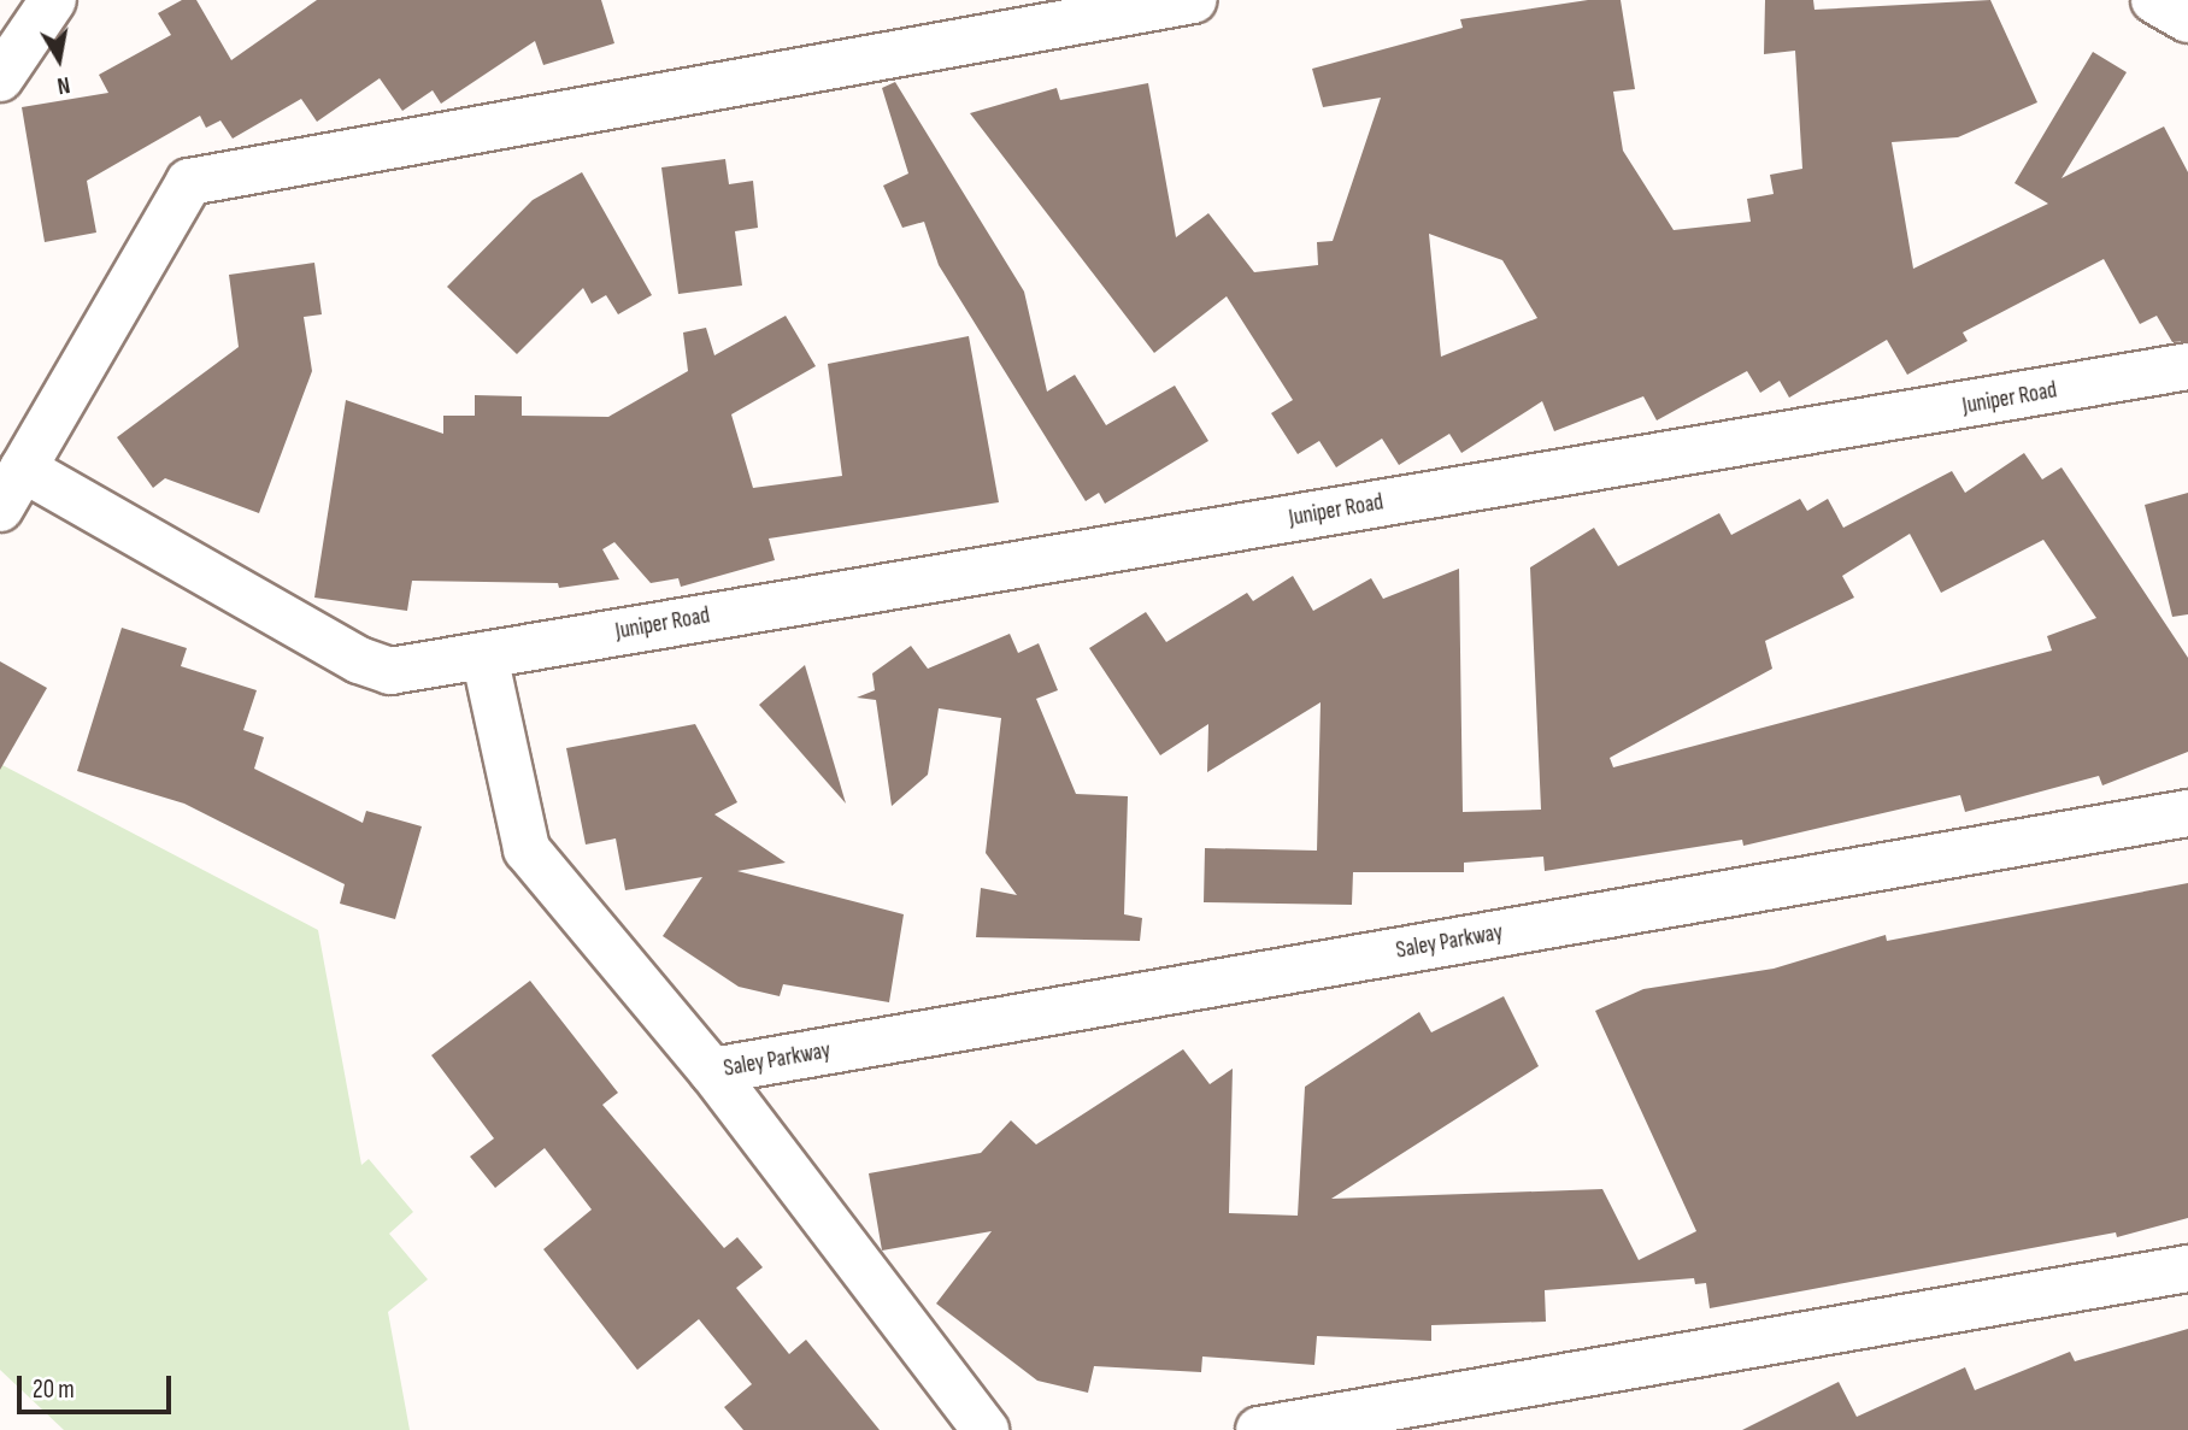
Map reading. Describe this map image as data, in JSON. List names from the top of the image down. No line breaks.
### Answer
{"streets":{"street":["Juniper Road","Saley Parkway"]},"scale_bar":"20 m","north":"bottom"}
